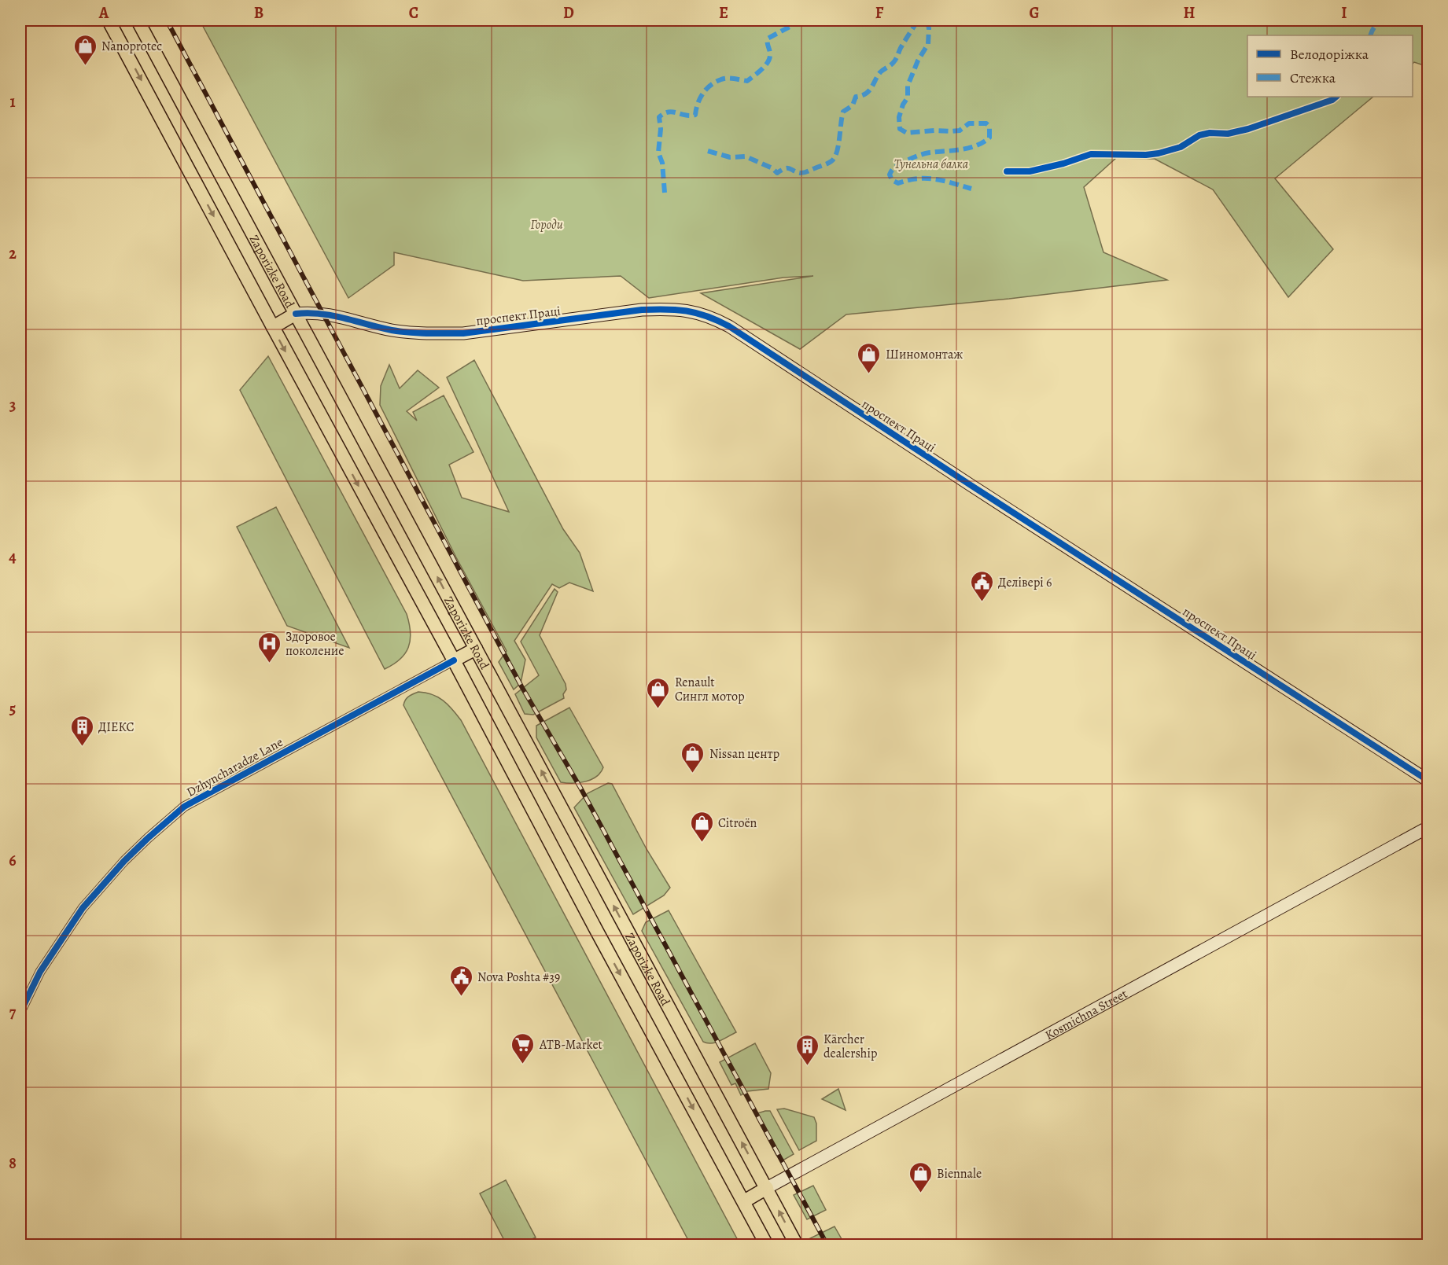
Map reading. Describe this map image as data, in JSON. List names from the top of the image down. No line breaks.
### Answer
{"streets":{"main road":["Zaporizke Road","Kosmichna Street"],"street":["проспект Праці","Dzhyncharadze Lane"]},"crossings":[["Zaporizke Road","проспект Праці"],["Zaporizke Road","Dzhyncharadze Lane"],["Zaporizke Road","Kosmichna Street"]],"parks":["Тунельна балка","Городи"],"places":{"shop":["Nanoprotec","Шиномонтаж","Renault Сингл мотор","Nissan центр","Citroën","Biennale"],"public building":["Делівері 6","Nova Poshta #39"],"hospital":["Здоровое поколение"],"building":["ДІЕКС","Kärcher dealership"],"supermarket":["ATB-Market"]},"legend":["Велодоріжка","Стежка"],"grid":{"columns":["A","B","C","D","E","F","G","H","I"],"rows":["1","2","3","4","5","6","7","8"]}}
